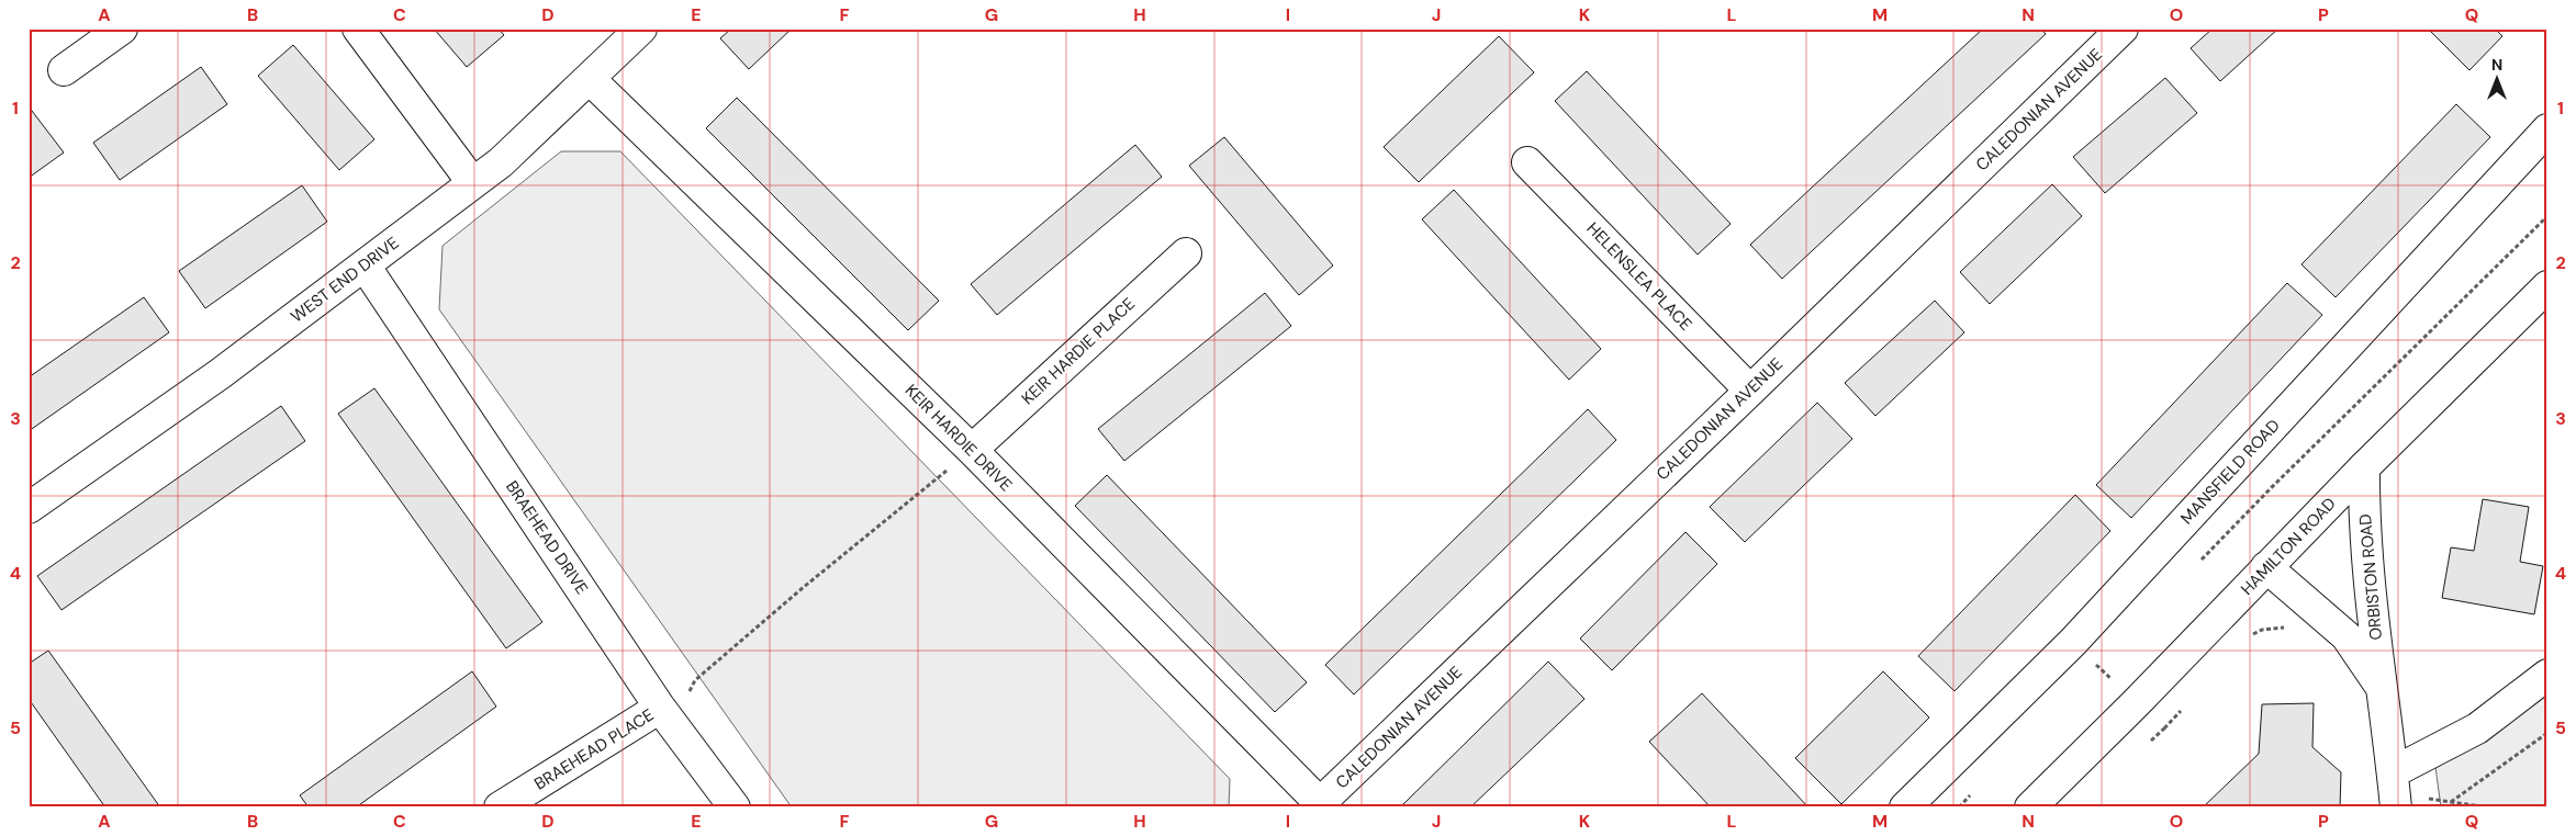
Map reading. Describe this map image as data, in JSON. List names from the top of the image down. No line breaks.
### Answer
{"streets":{"street":["CALEDONIAN AVENUE","HELENSLEA PLACE","WEST END DRIVE","KEIR HARDIE PLACE","KEIR HARDIE DRIVE","MANSFIELD ROAD","BRAEHEAD DRIVE","HAMILTON ROAD","ORBISTON ROAD","BRAEHEAD PLACE"]},"crossings":[["CALEDONIAN AVENUE","HELENSLEA PLACE"],["CALEDONIAN AVENUE","KEIR HARDIE DRIVE"],["WEST END DRIVE","KEIR HARDIE DRIVE"],["WEST END DRIVE","BRAEHEAD DRIVE"],["KEIR HARDIE PLACE","KEIR HARDIE DRIVE"],["BRAEHEAD DRIVE","BRAEHEAD PLACE"],["HAMILTON ROAD","ORBISTON ROAD"]],"north":"top","grid":{"columns":["A","B","C","D","E","F","G","H","I","J","K","L","M","N","O","P","Q"],"rows":["1","2","3","4","5"]}}
